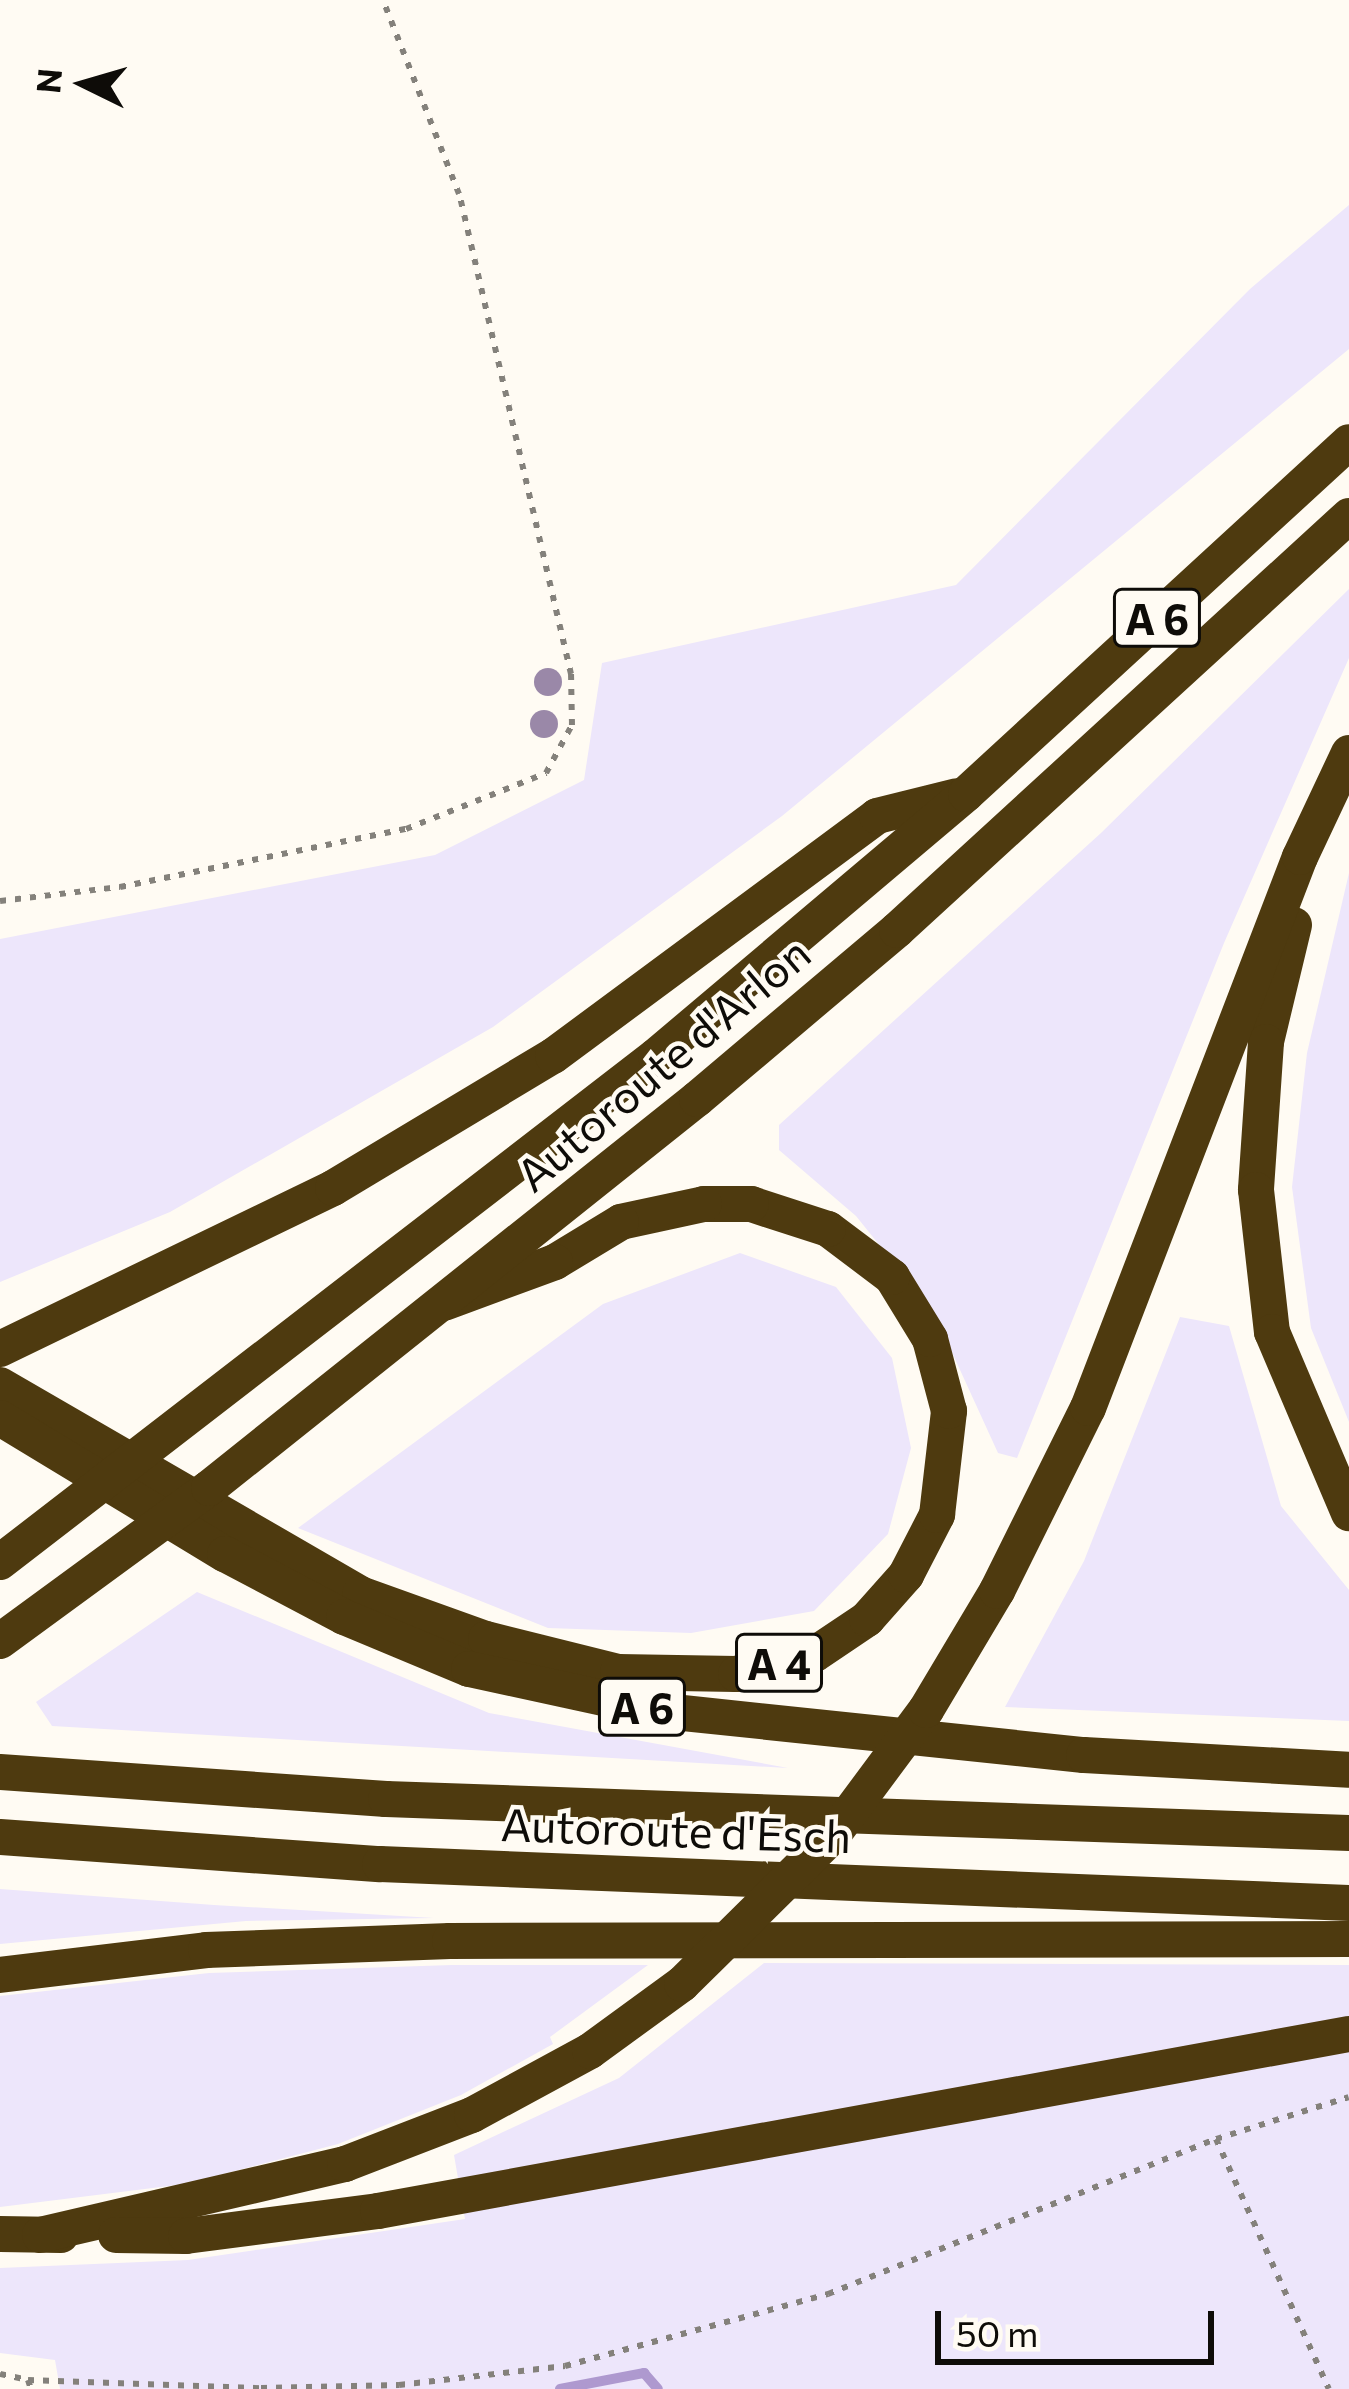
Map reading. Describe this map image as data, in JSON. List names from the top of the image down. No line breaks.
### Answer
{"streets":{"highway":["A 6","Autoroute d'Arlon","A 4","Autoroute d'Esch"]},"crossings":[["Autoroute d'Arlon","A 4"]],"scale_bar":"50 m","north":"left"}
